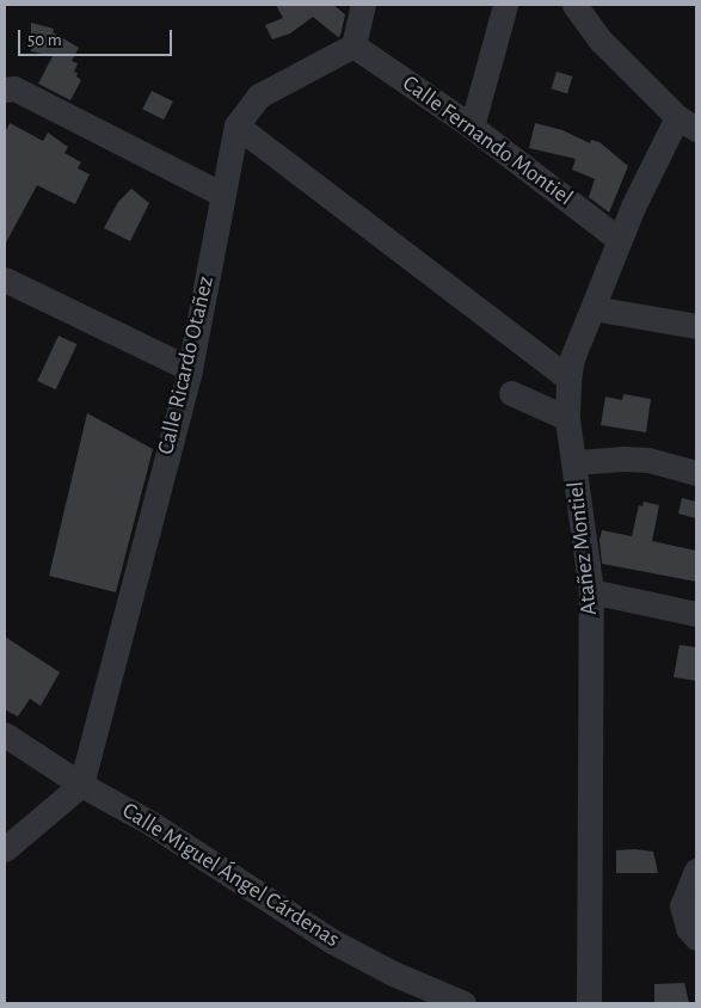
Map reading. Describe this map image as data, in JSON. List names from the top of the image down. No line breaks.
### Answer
{"streets":{"street":["Calle Fernando Montiel","Calle Ricardo Otañez","Atañez Montiel","Calle Miguel Ángel Cárdenas"]},"crossings":[["Calle Fernando Montiel","Calle Ricardo Otañez"],["Calle Fernando Montiel","Atañez Montiel"],["Calle Ricardo Otañez","Calle Miguel Ángel Cárdenas"]],"scale_bar":"50 m"}
